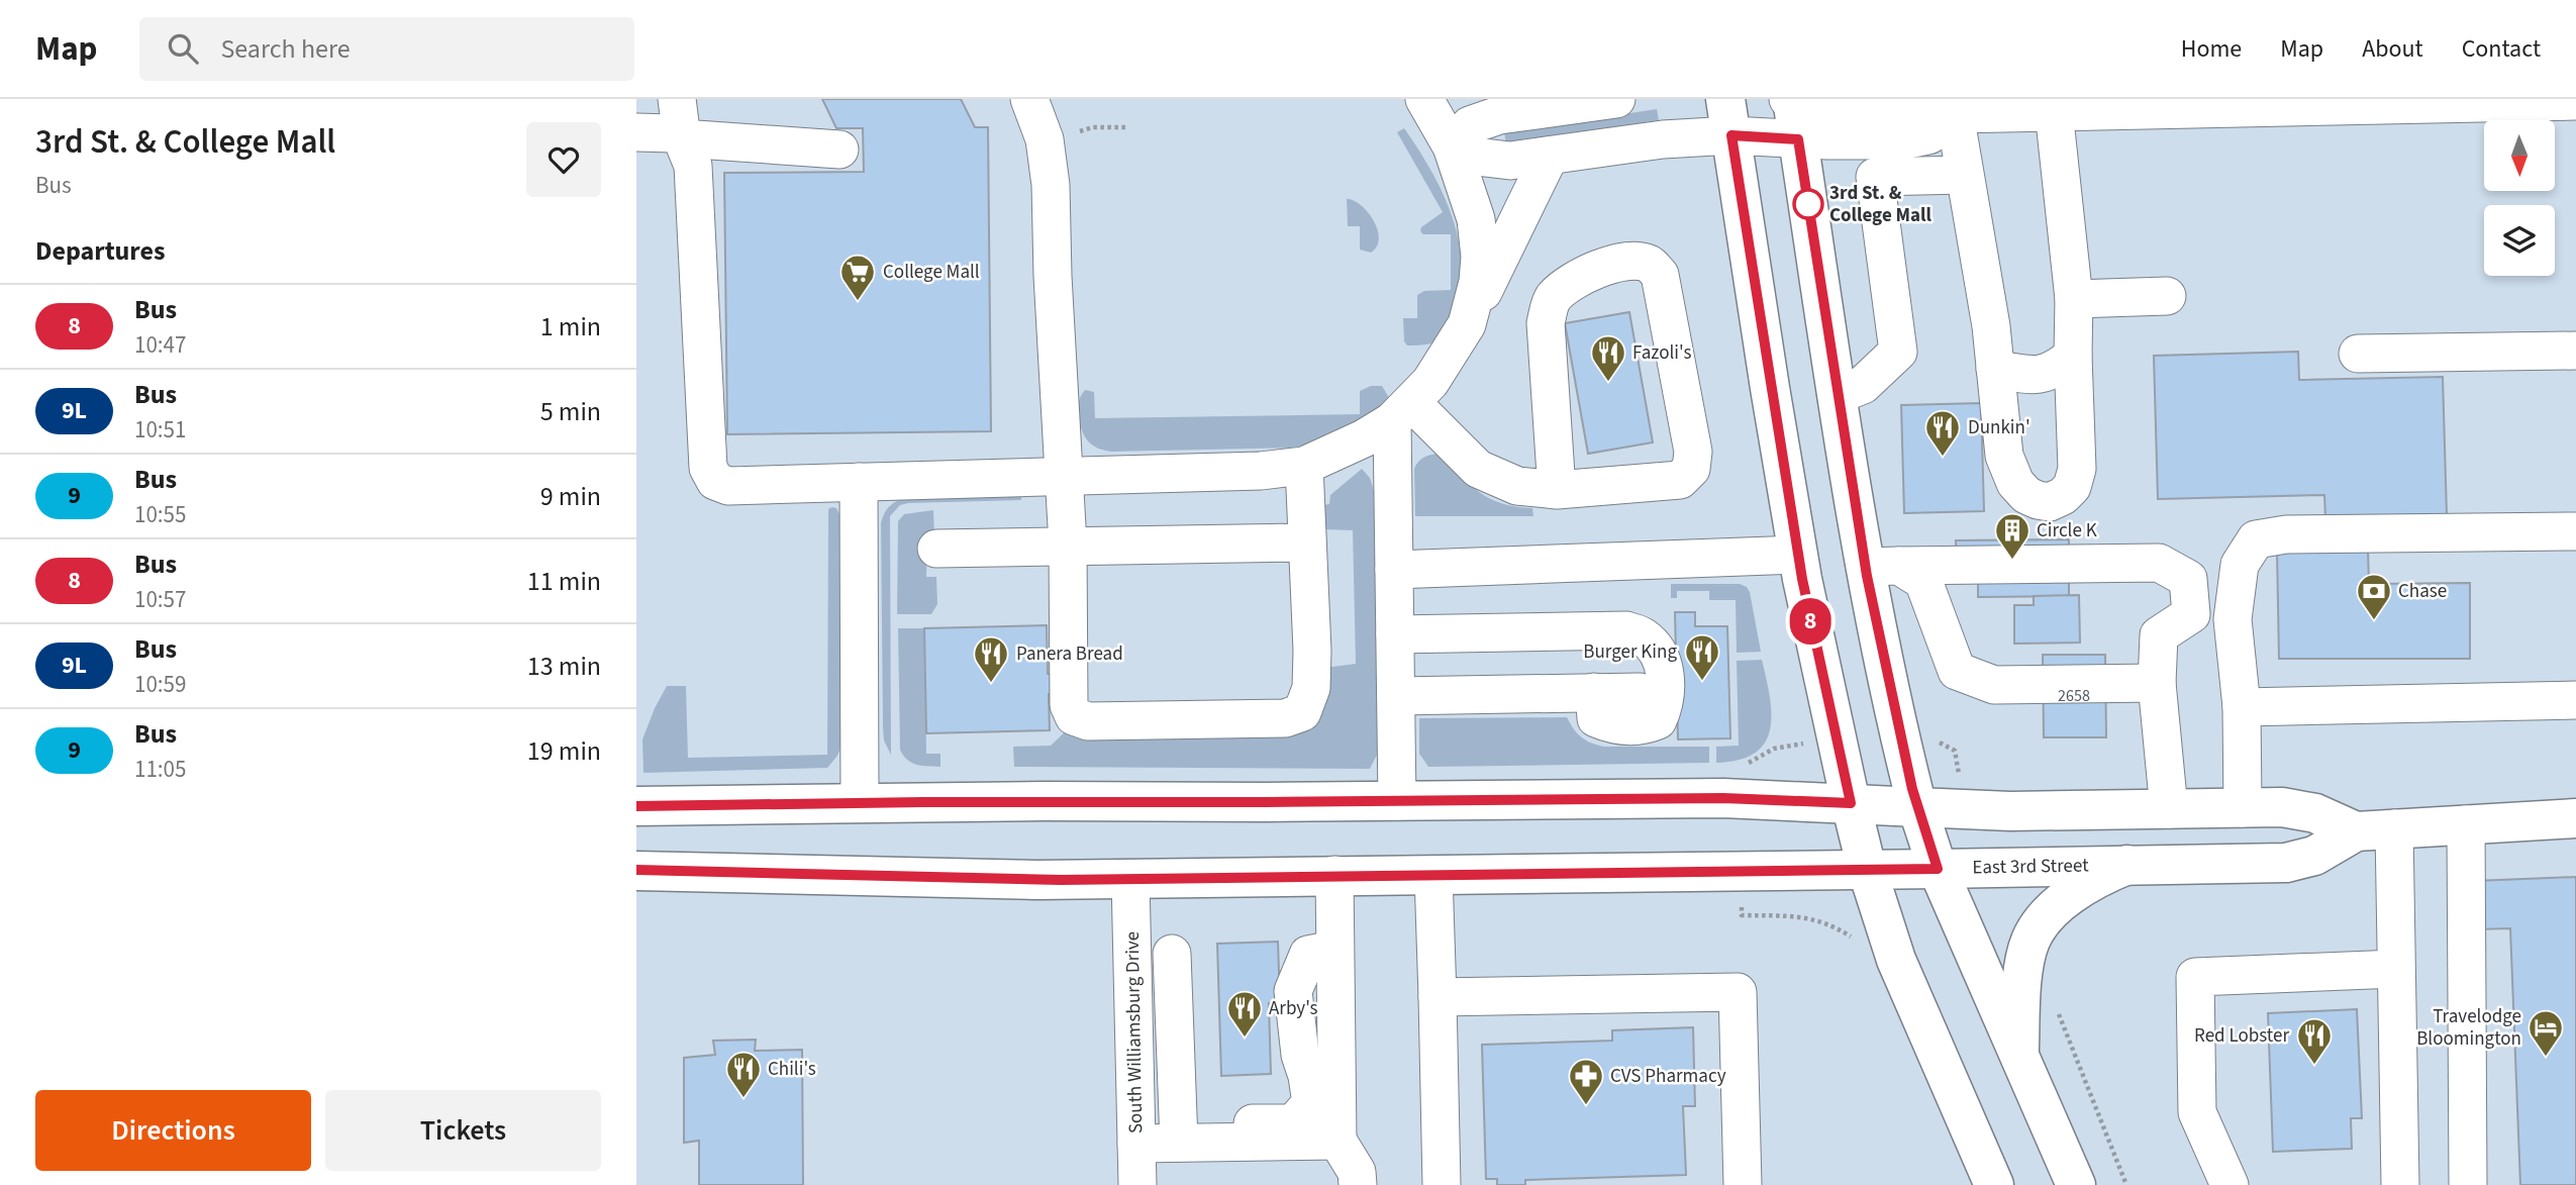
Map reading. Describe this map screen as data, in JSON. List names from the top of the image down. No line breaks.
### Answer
{"streets":{"main road":["East 3rd Street"],"street":["South Williamsburg Drive"]},"crossings":[["East 3rd Street","South Williamsburg Drive"]],"places":{"other":["3rd St. & College Mall"],"supermarket":["College Mall"],"restaurant":["Fazoli's","Dunkin'","Burger King","Panera Bread","Arby's","Red Lobster","Chili's"],"building":["Circle K"],"bank":["Chase"],"hotel":["Travelodge Bloomington"],"pharmacy":["CVS Pharmacy"]},"lines":["bus line 8"],"house_numbers":["2658"],"north":"bottom","page":{"header":"Map","search":"Search here","nav":["Home","Map","About","Contact"],"heading":[["3rd St. & College Mall","Bus"],"Departures"],"on_map":"8","list":[{"mark":"8","name":"Bus","note":"10:47","value":"1 min"},{"mark":"9L","name":"Bus","note":"10:51","value":"5 min"},{"mark":"9","name":"Bus","note":"10:55","value":"9 min"},{"mark":"8","name":"Bus","note":"10:57","value":"11 min"},{"mark":"9L","name":"Bus","note":"10:59","value":"13 min"},{"mark":"9","name":"Bus","note":"11:05","value":"19 min"}],"buttons":["Directions","Tickets"]}}
